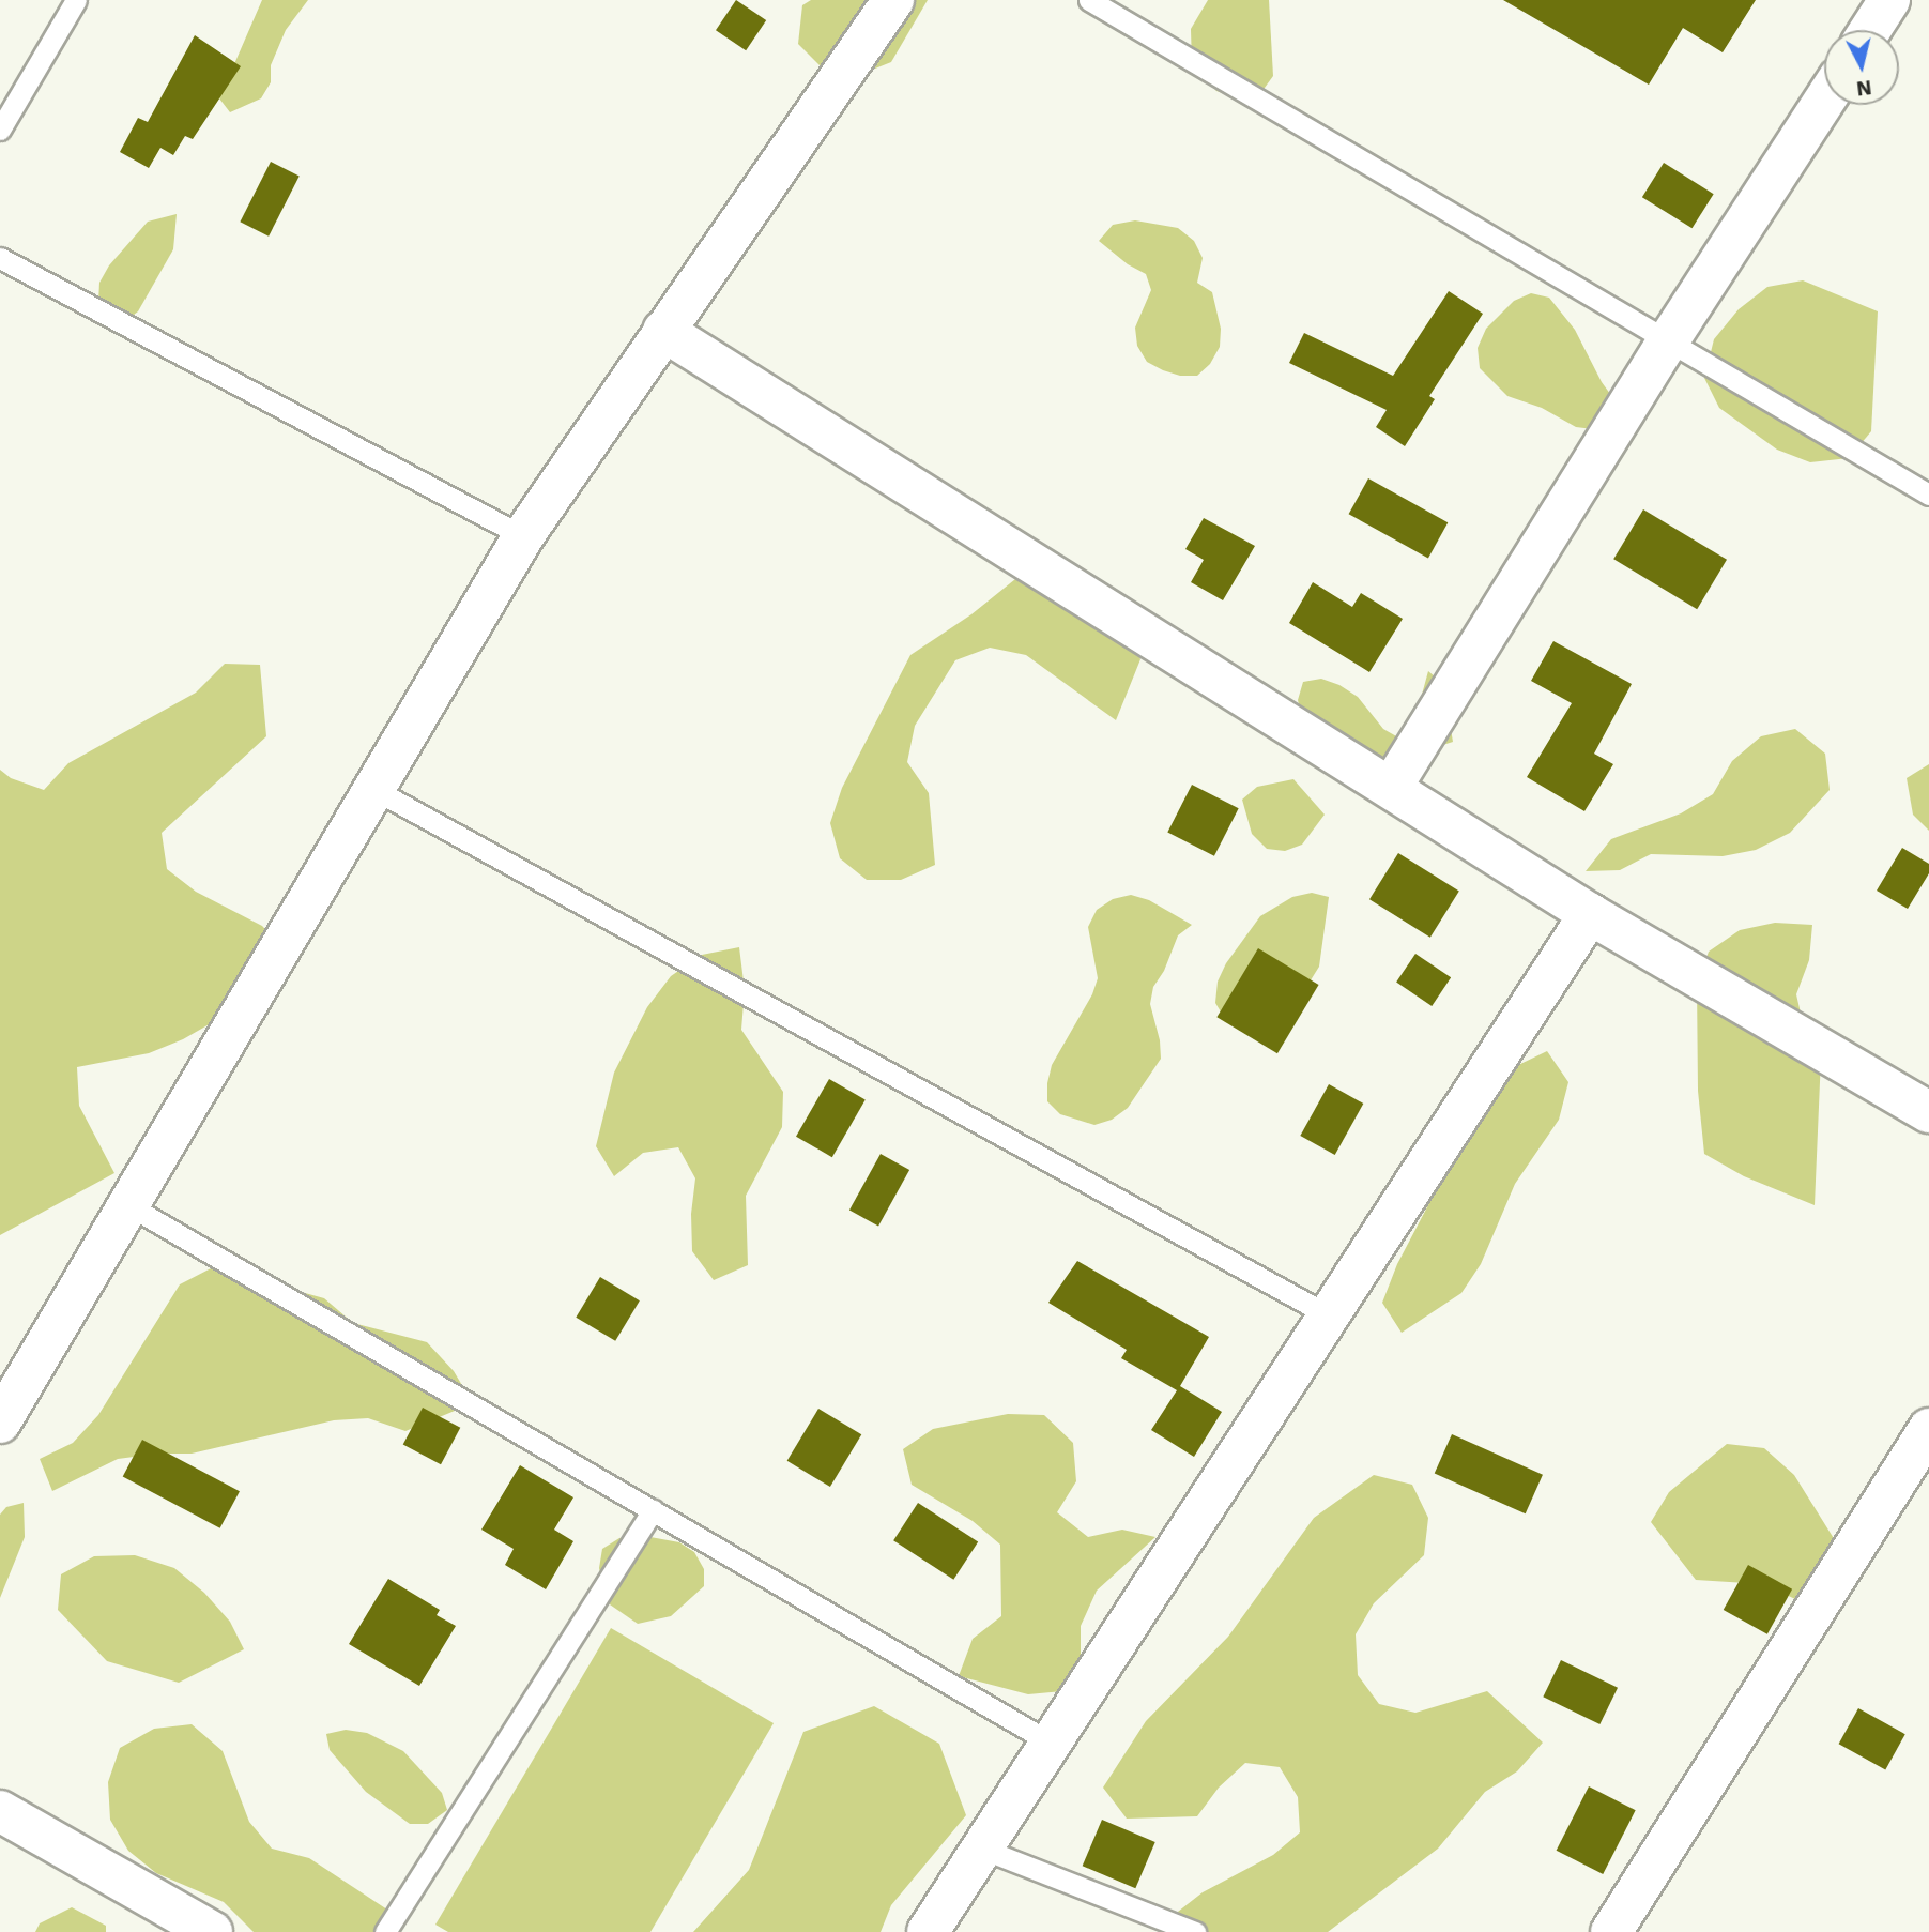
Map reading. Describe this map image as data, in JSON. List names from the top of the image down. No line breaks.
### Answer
{"north":"bottom"}
